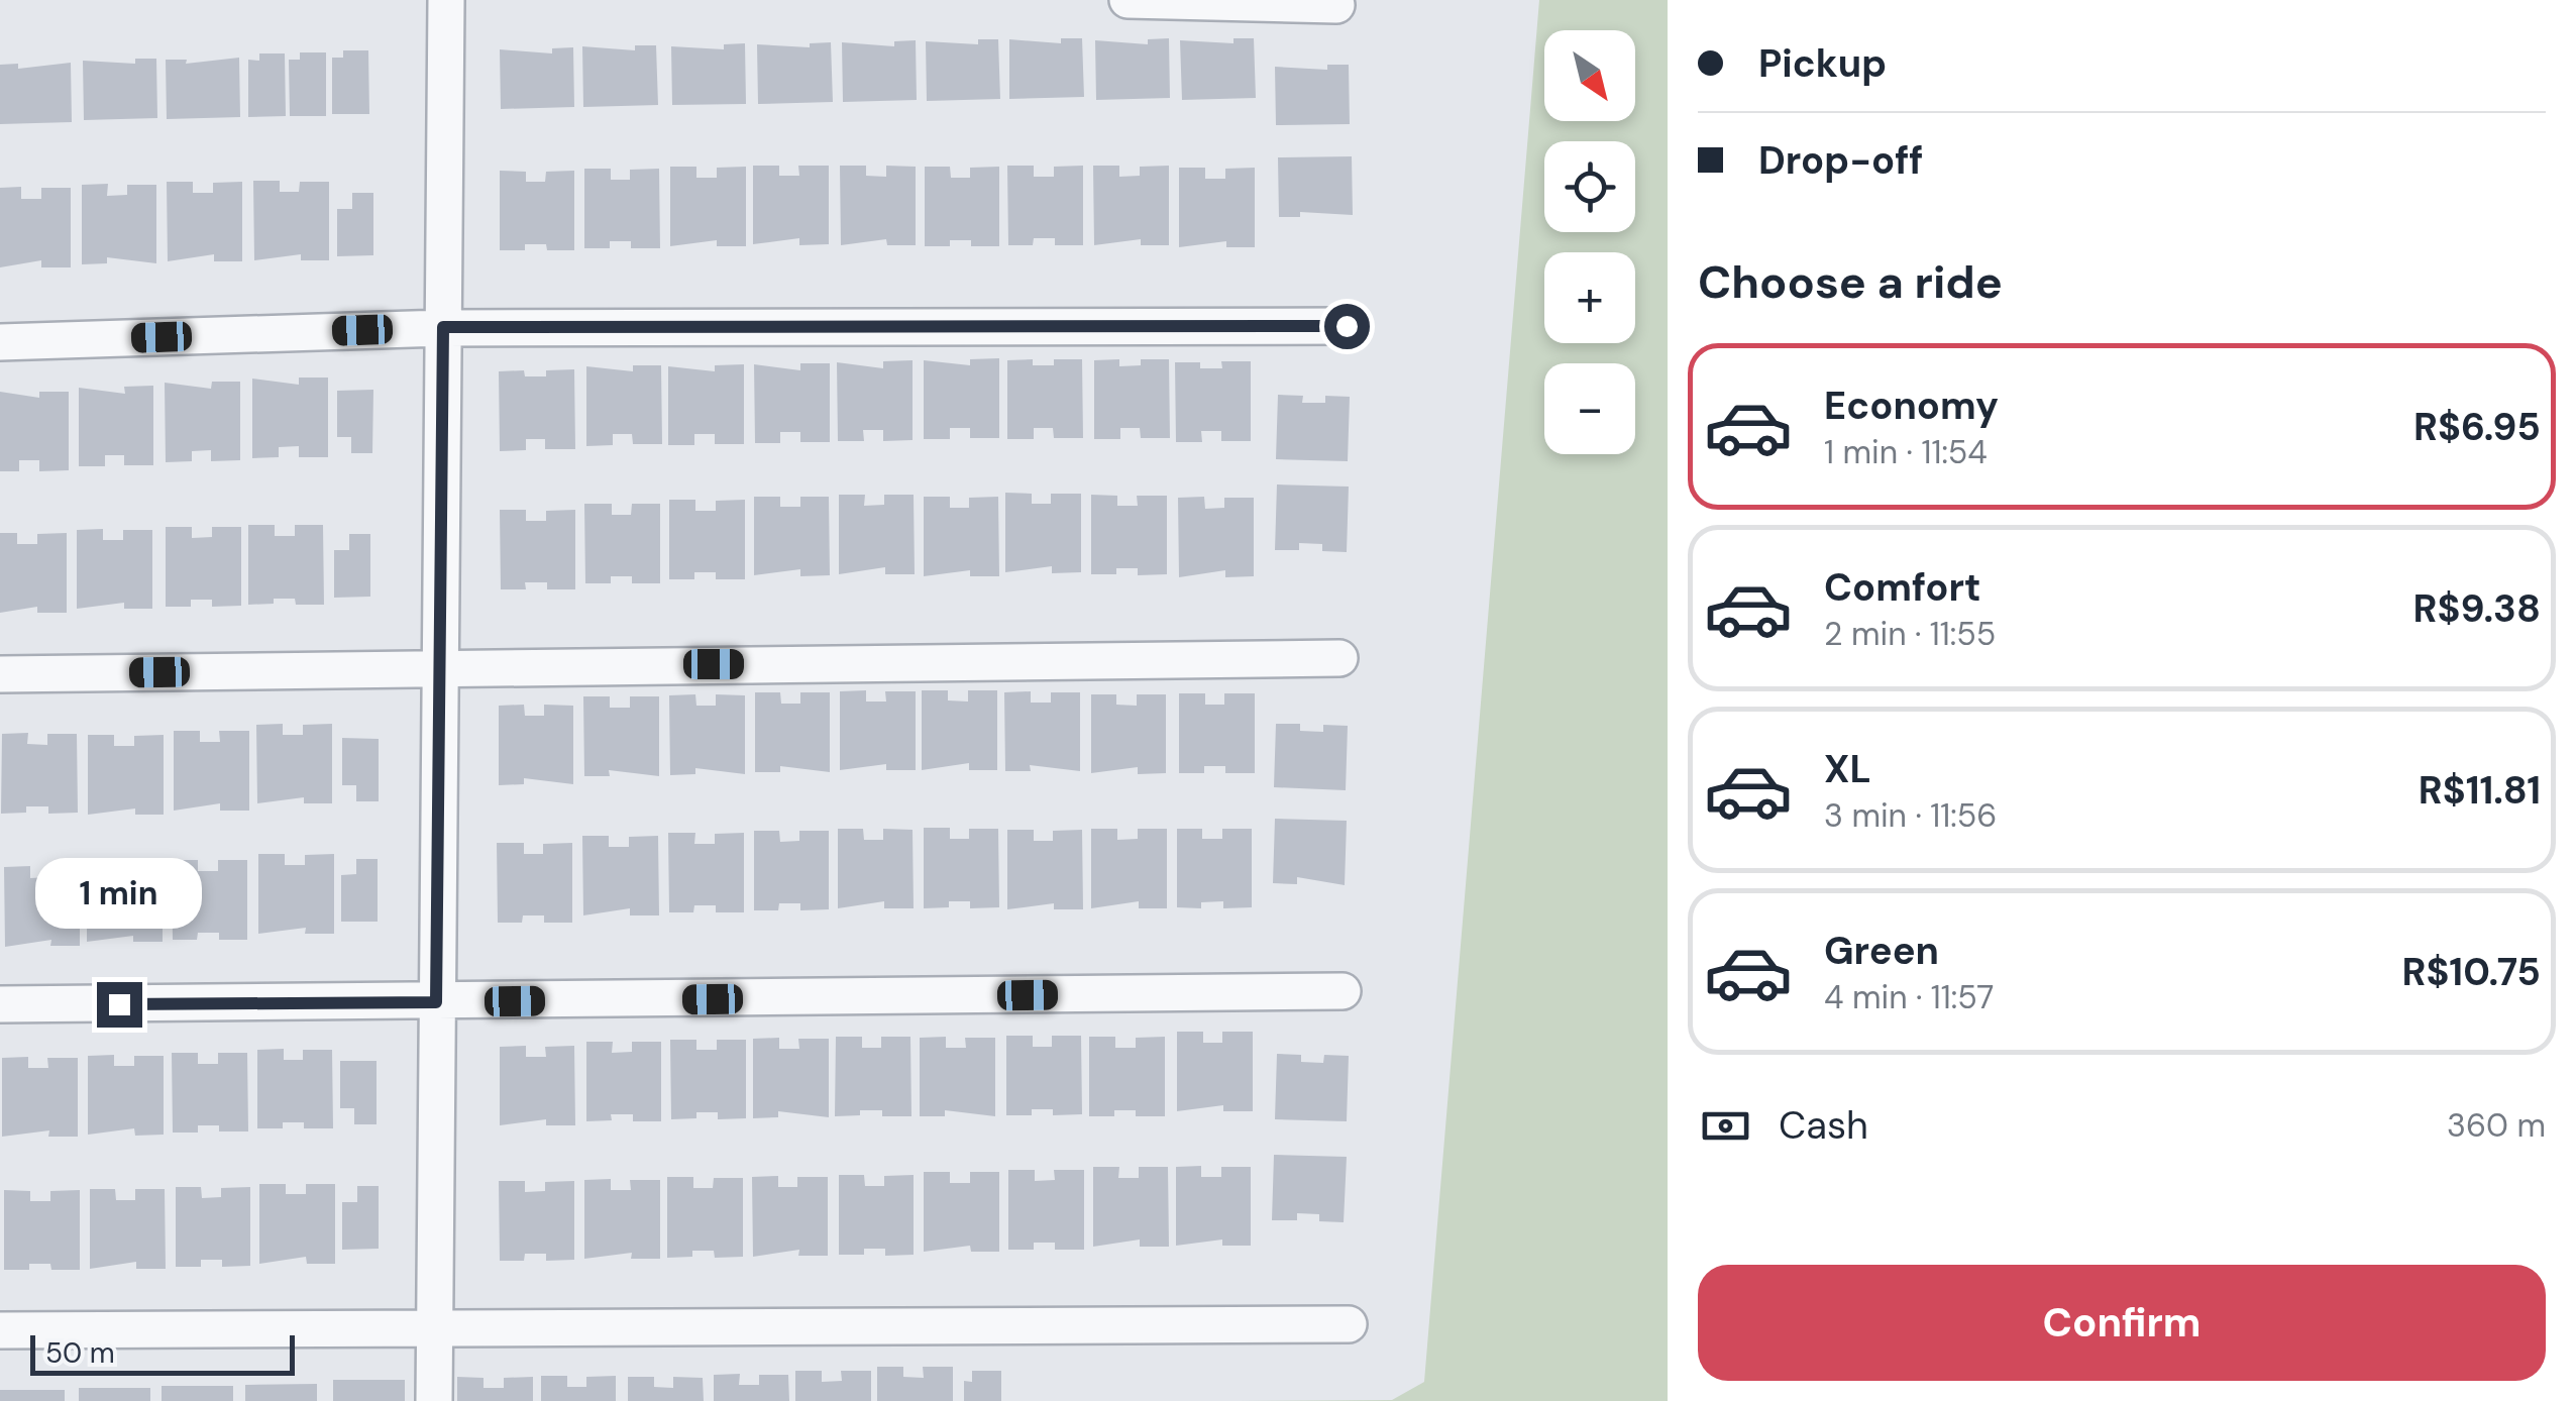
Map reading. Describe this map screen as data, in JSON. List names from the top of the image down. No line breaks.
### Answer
{"scale_bar":"50 m","north":"bottom right","page":{"banner":["Pickup","Drop-off"],"map_buttons":["+","−"],"heading":"Choose a ride","list":[{"name":"Economy","note":"1 min · 11:54","value":"R$6.95"},{"name":"Comfort","note":"2 min · 11:55","value":"R$9.38"},{"name":"XL","note":"3 min · 11:56","value":"R$11.81"},{"name":"Green","note":"4 min · 11:57","value":"R$10.75"}],"bubble":"1 min","pay":["Cash","360 m"],"buttons":"Confirm","scale":"50 m"}}
